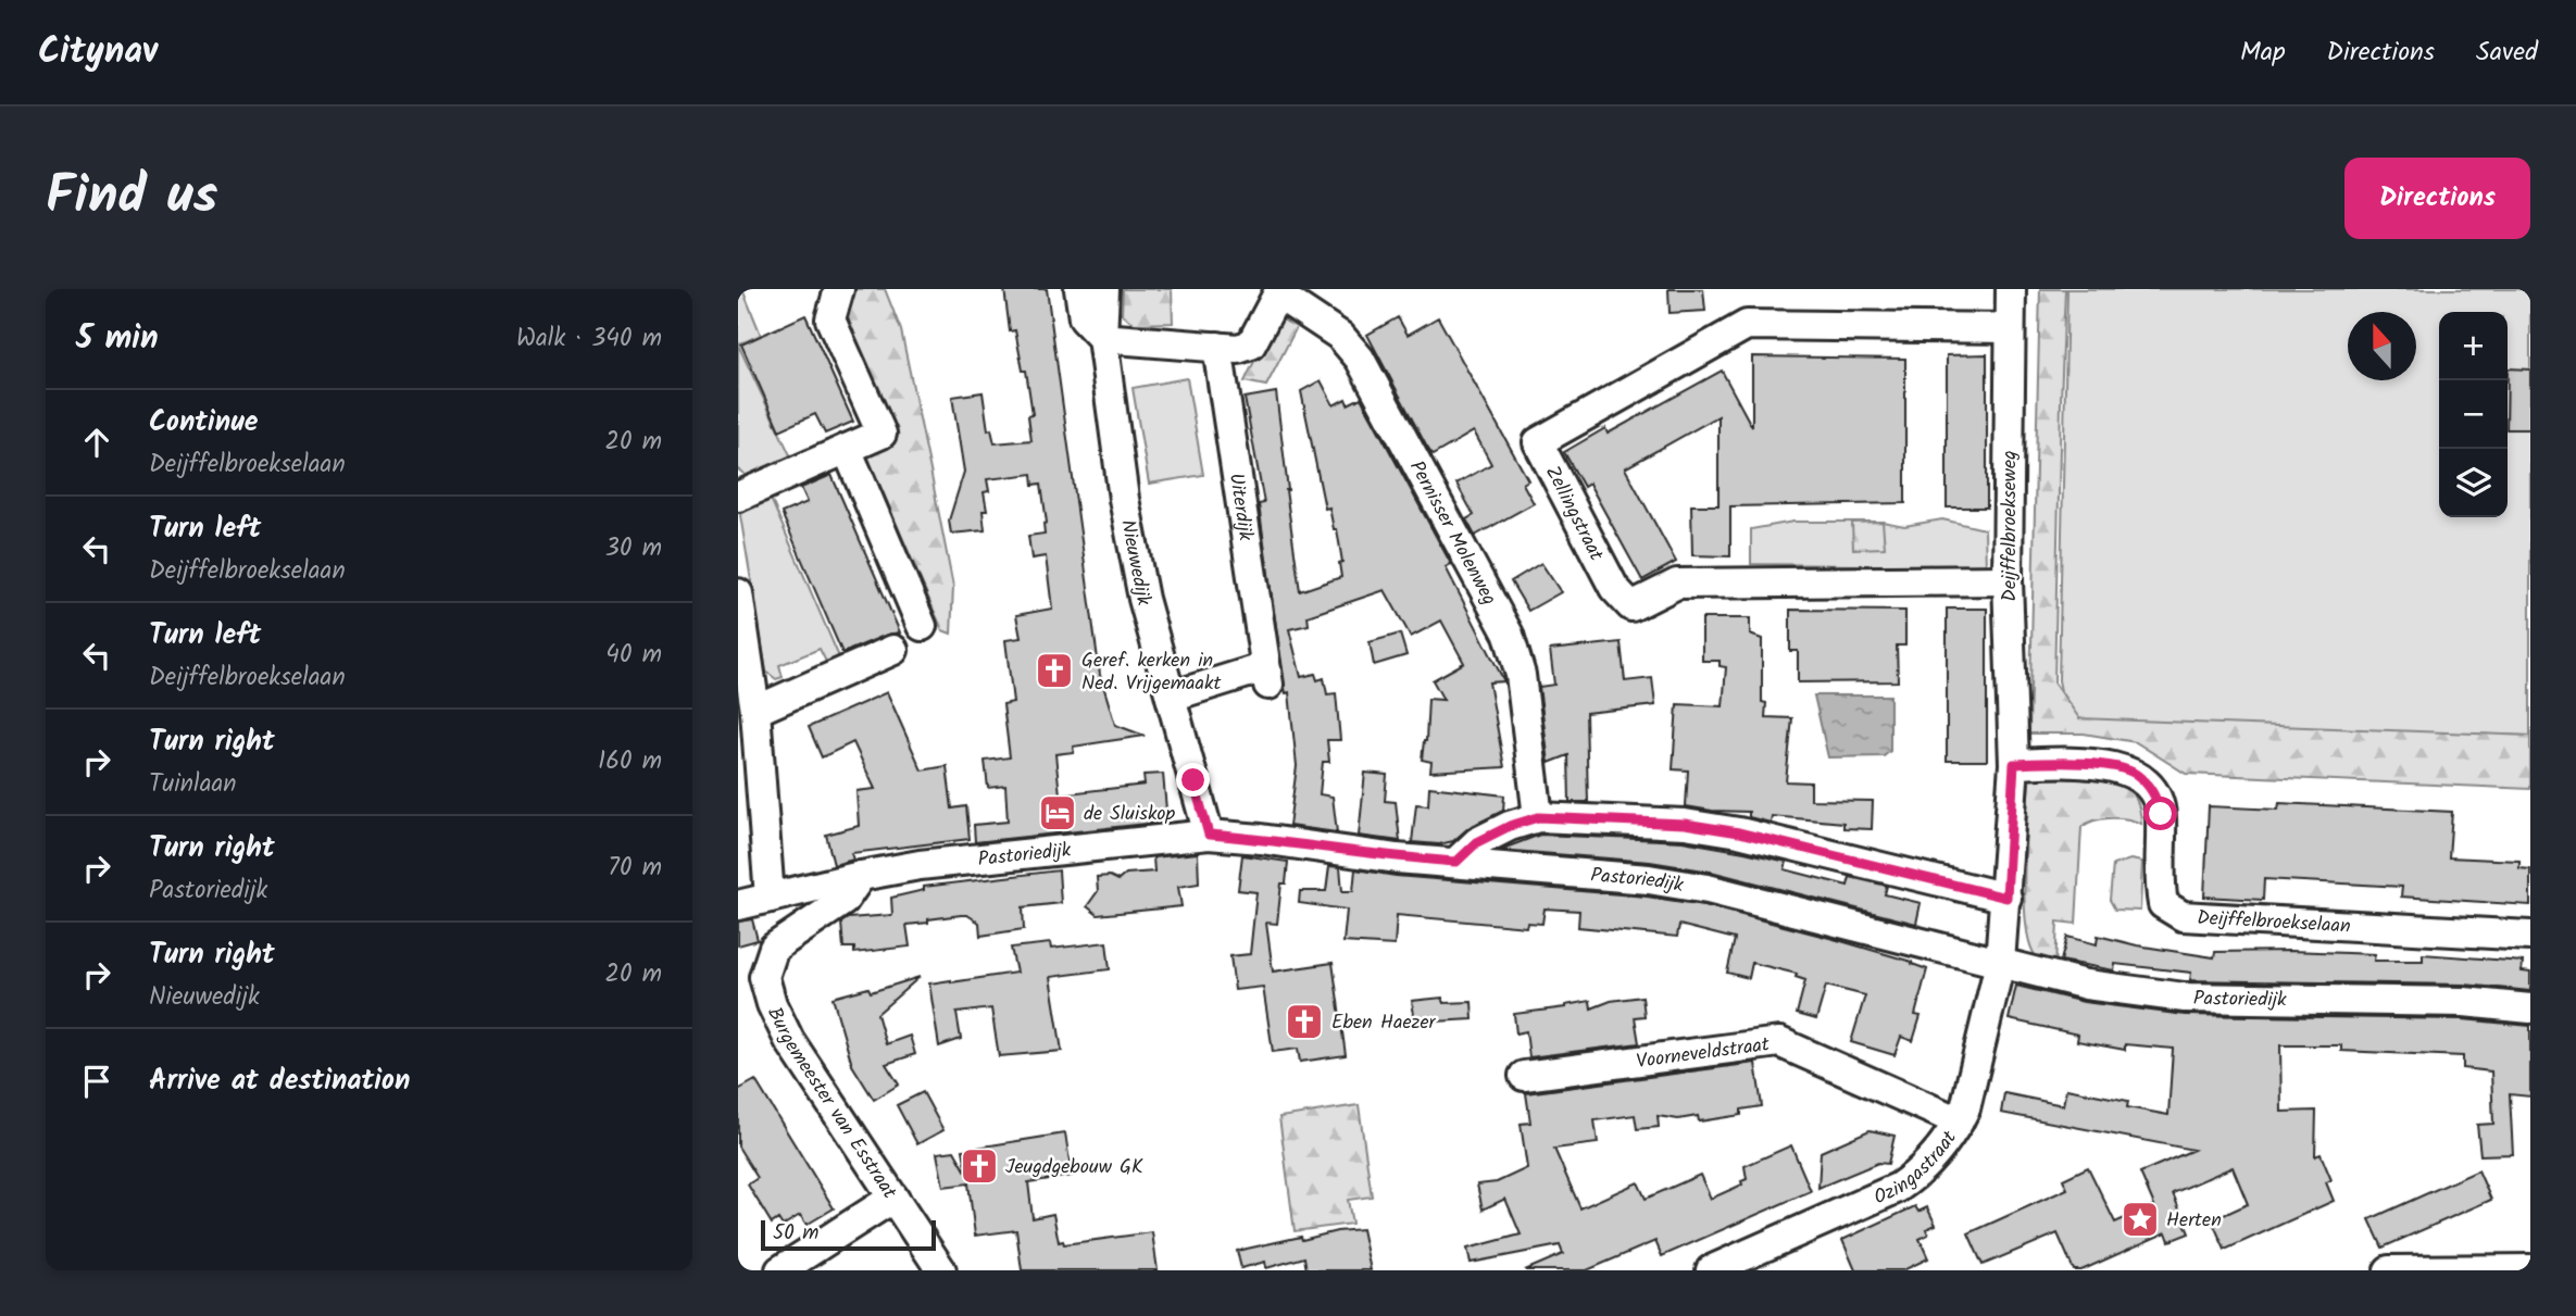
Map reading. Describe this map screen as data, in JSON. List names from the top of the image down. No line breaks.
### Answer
{"streets":{"street":["Uiterdijk","Zellingstraat","Deijffelbroekseweg","Pernisser Molenweg","Nieuwedijk","Pastoriedijk","Deijffelbroekselaan","Voorneveldstraat","Burgemeester van Esstraat","Ozingastraat"]},"crossings":[["Uiterdijk","Nieuwedijk"],["Zellingstraat","Deijffelbroekseweg"],["Deijffelbroekseweg","Deijffelbroekselaan"],["Nieuwedijk","Pastoriedijk"],["Pastoriedijk","Burgemeester van Esstraat"],["Pastoriedijk","Ozingastraat"],["Voorneveldstraat","Ozingastraat"]],"places":{"church":["Geref. kerken in Ned. Vrijgemaakt","Eben Haezer","Jeugdgebouw GK"],"hotel":["de Sluiskop"],"place":["Herten"]},"scale_bar":"50 m","north":"top","page":{"header":"Citynav","nav":["Map","Directions","Saved"],"title":"Find us","buttons":"Directions","heading":["5 min","Walk · 340 m"],"map_buttons":["+","−"],"list":[["Continue","Deijffelbroekselaan","20 m"],["Turn left","Deijffelbroekselaan","30 m"],["Turn left","Deijffelbroekselaan","40 m"],["Turn right","Tuinlaan","160 m"],["Turn right","Pastoriedijk","70 m"],["Turn right","Nieuwedijk","20 m"],"Arrive at destination"],"scale":"50 m"}}
